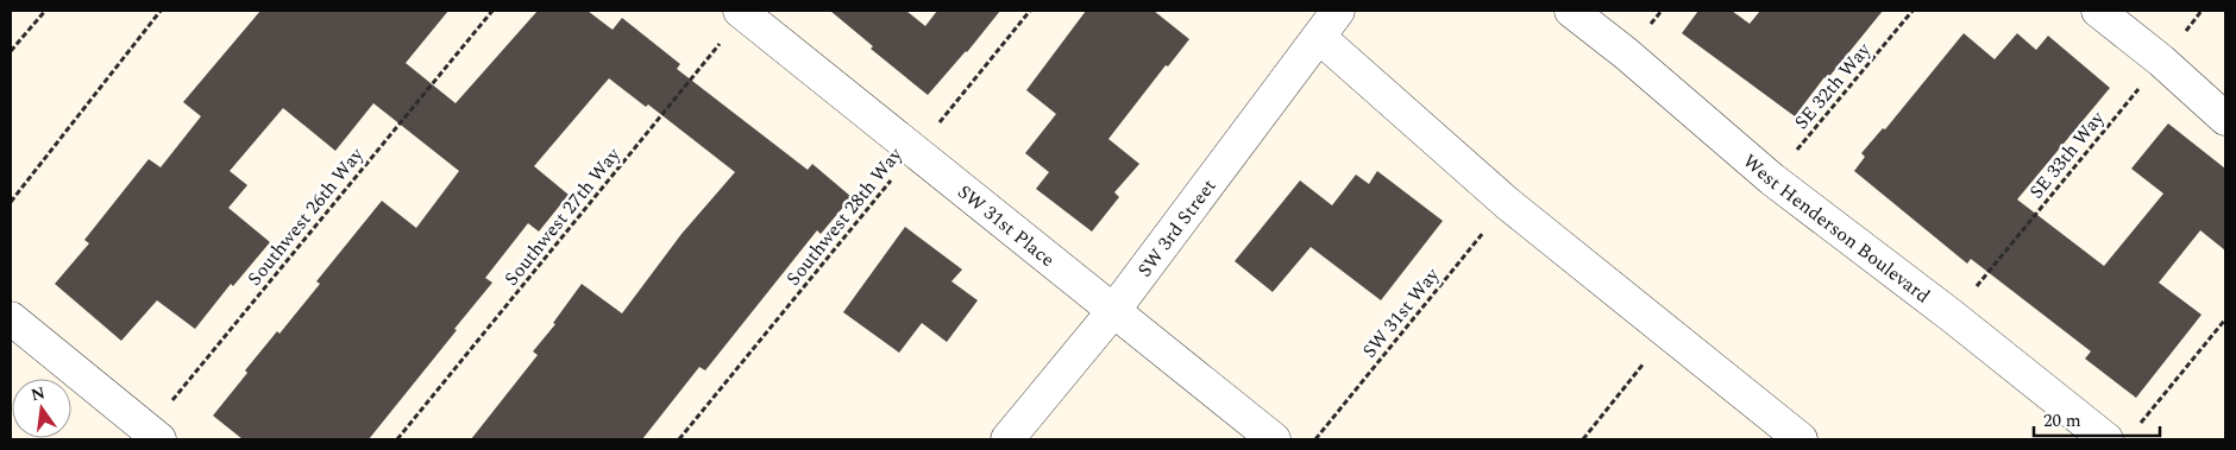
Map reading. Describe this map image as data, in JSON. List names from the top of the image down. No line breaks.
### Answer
{"streets":{"street":["SW 31st Place","West Henderson Boulevard","SW 3rd Street"],"path":["SE 32th Way","SE 33th Way","Southwest 26th Way","Southwest 27th Way","Southwest 28th Way","SW 31st Way"]},"crossings":[["SE 32th Way","West Henderson Boulevard"],["SE 33th Way","West Henderson Boulevard"],["Southwest 27th Way","SW 31st Place"],["Southwest 28th Way","SW 31st Place"],["SW 31st Place","SW 3rd Street"]],"scale_bar":"20 m","north":"top"}
